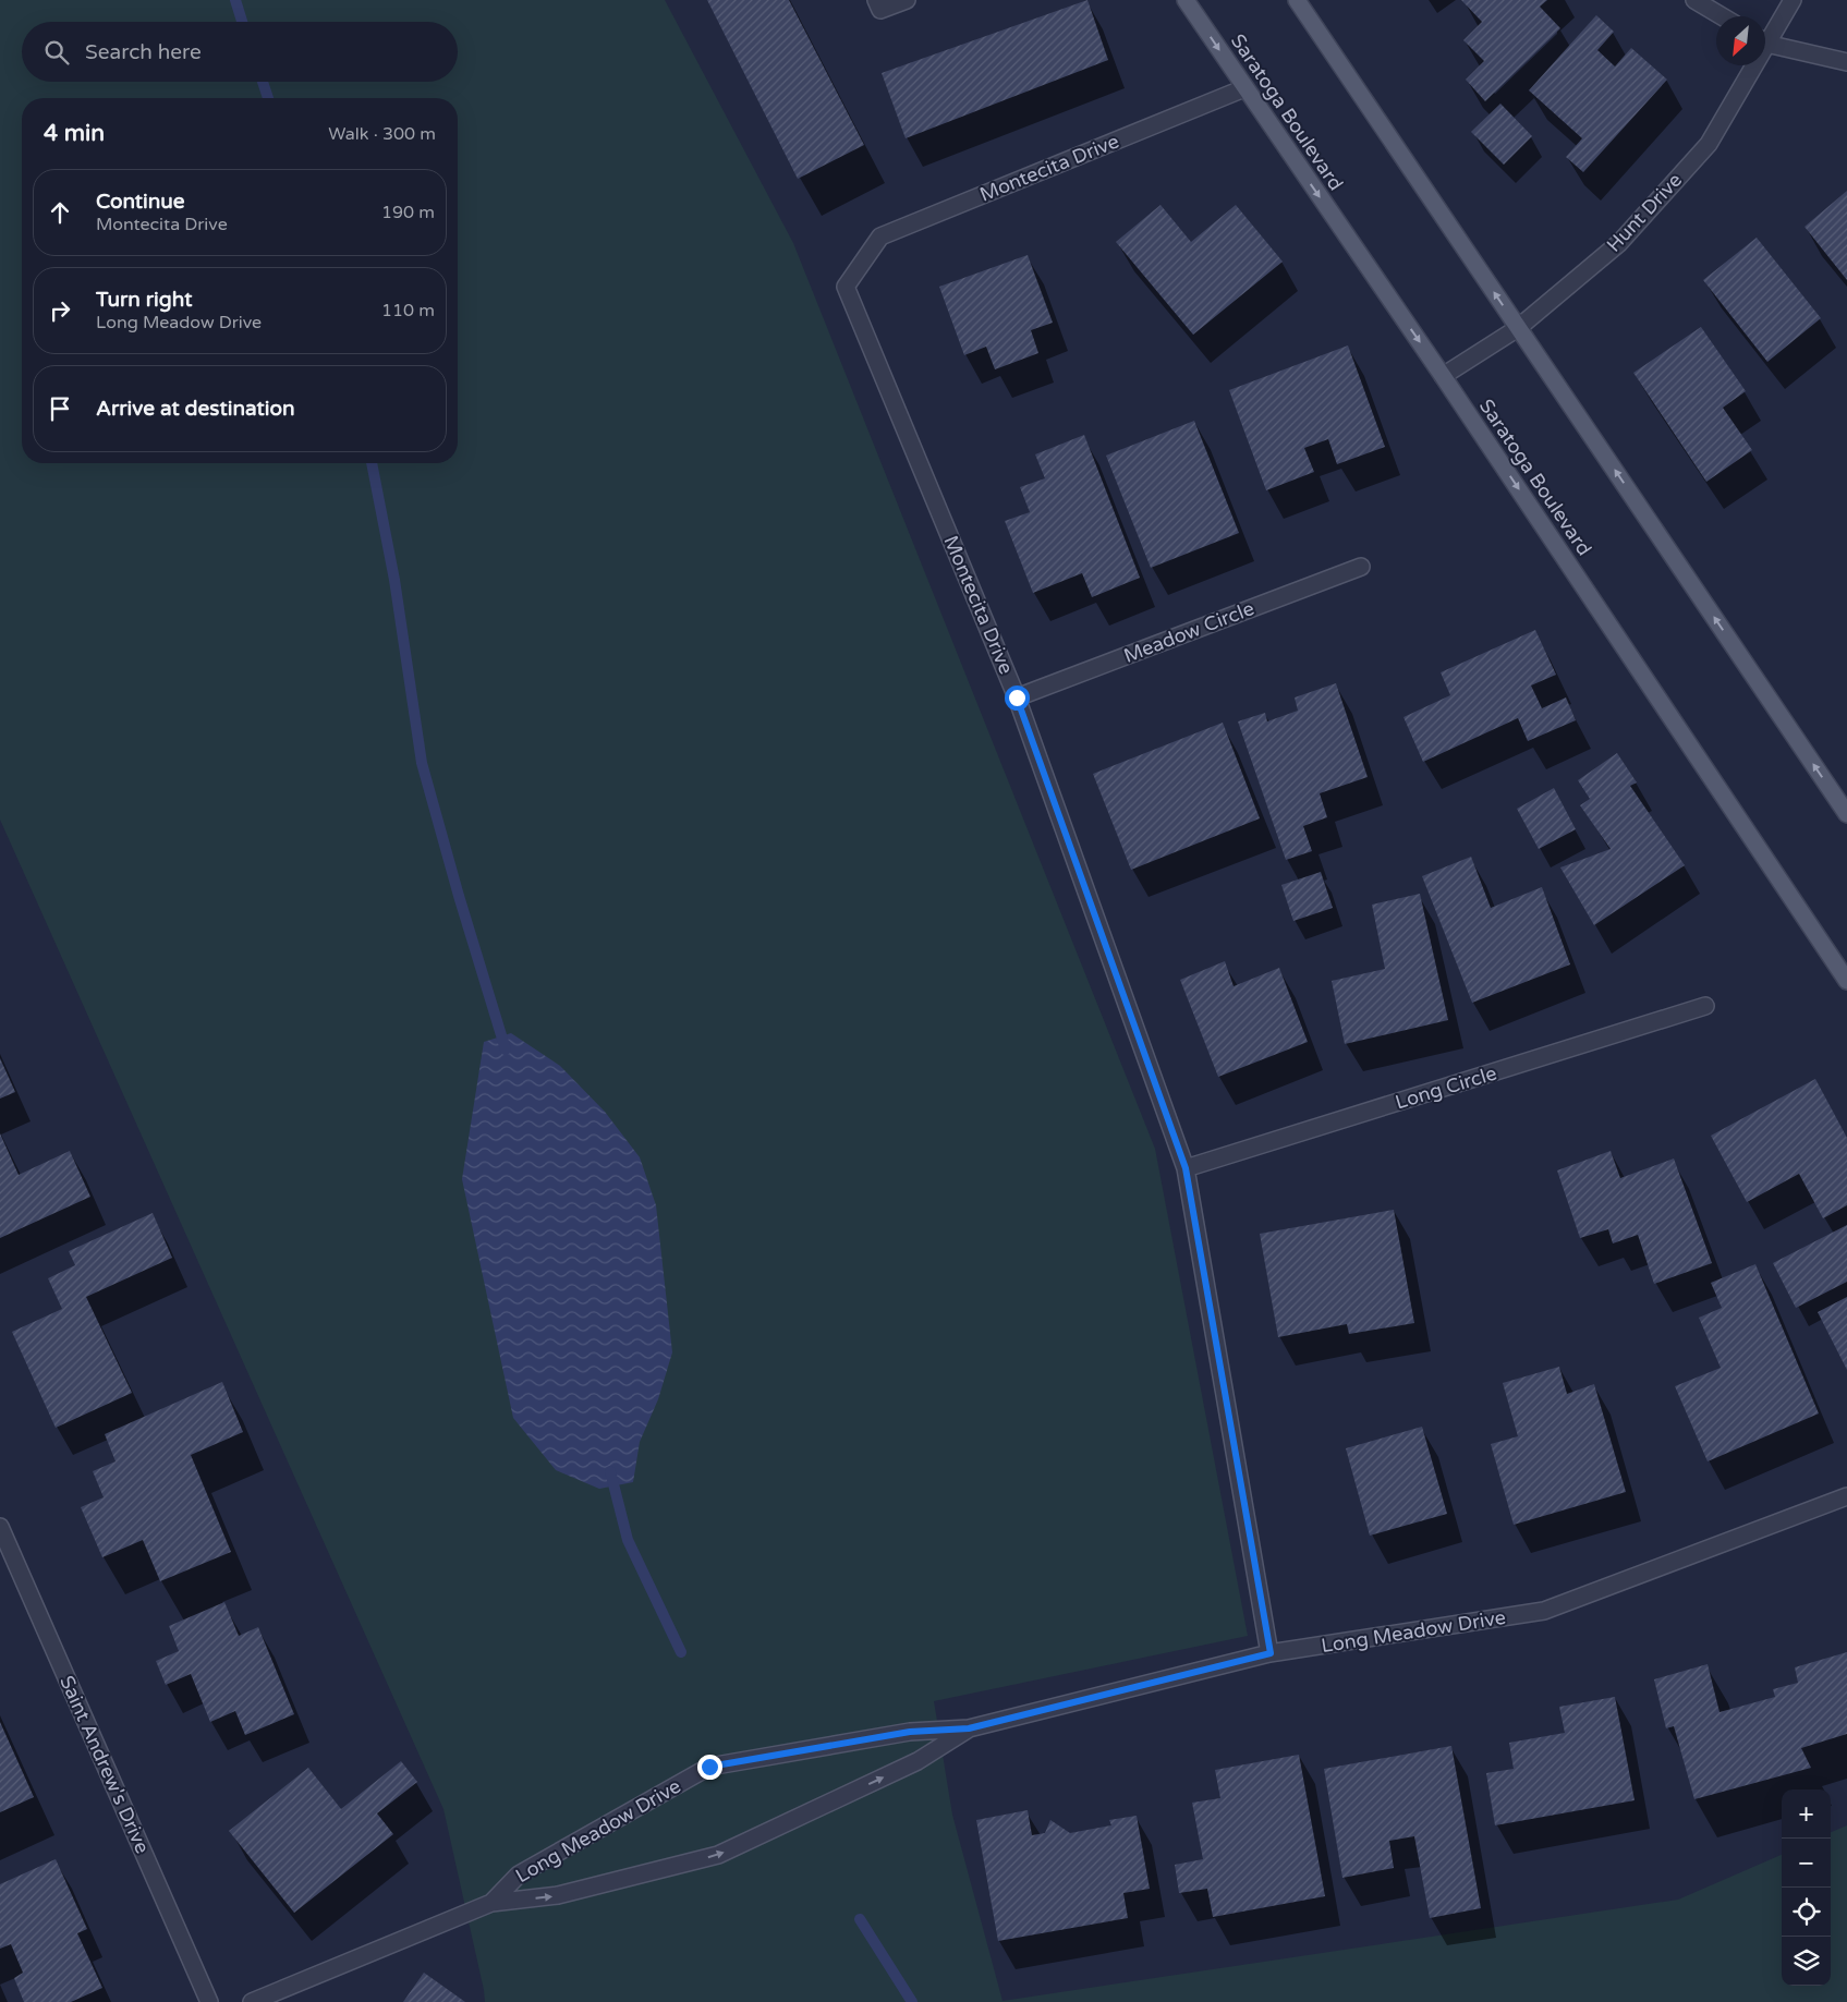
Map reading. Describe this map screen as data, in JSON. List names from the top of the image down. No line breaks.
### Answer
{"streets":{"main road":["Saratoga Boulevard"],"street":["Montecita Drive","Hunt Drive","Meadow Circle","Long Circle","Long Meadow Drive","Saint Andrew's Drive"]},"crossings":[["Saratoga Boulevard","Montecita Drive"],["Saratoga Boulevard","Hunt Drive"],["Montecita Drive","Meadow Circle"],["Montecita Drive","Long Circle"],["Montecita Drive","Long Meadow Drive"]],"north":"bottom left","page":{"search":"Search here","heading":["4 min","Walk · 300 m"],"list":[["Continue","Montecita Drive","190 m"],["Turn right","Long Meadow Drive","110 m"],"Arrive at destination"],"map_buttons":["+","−"]}}
